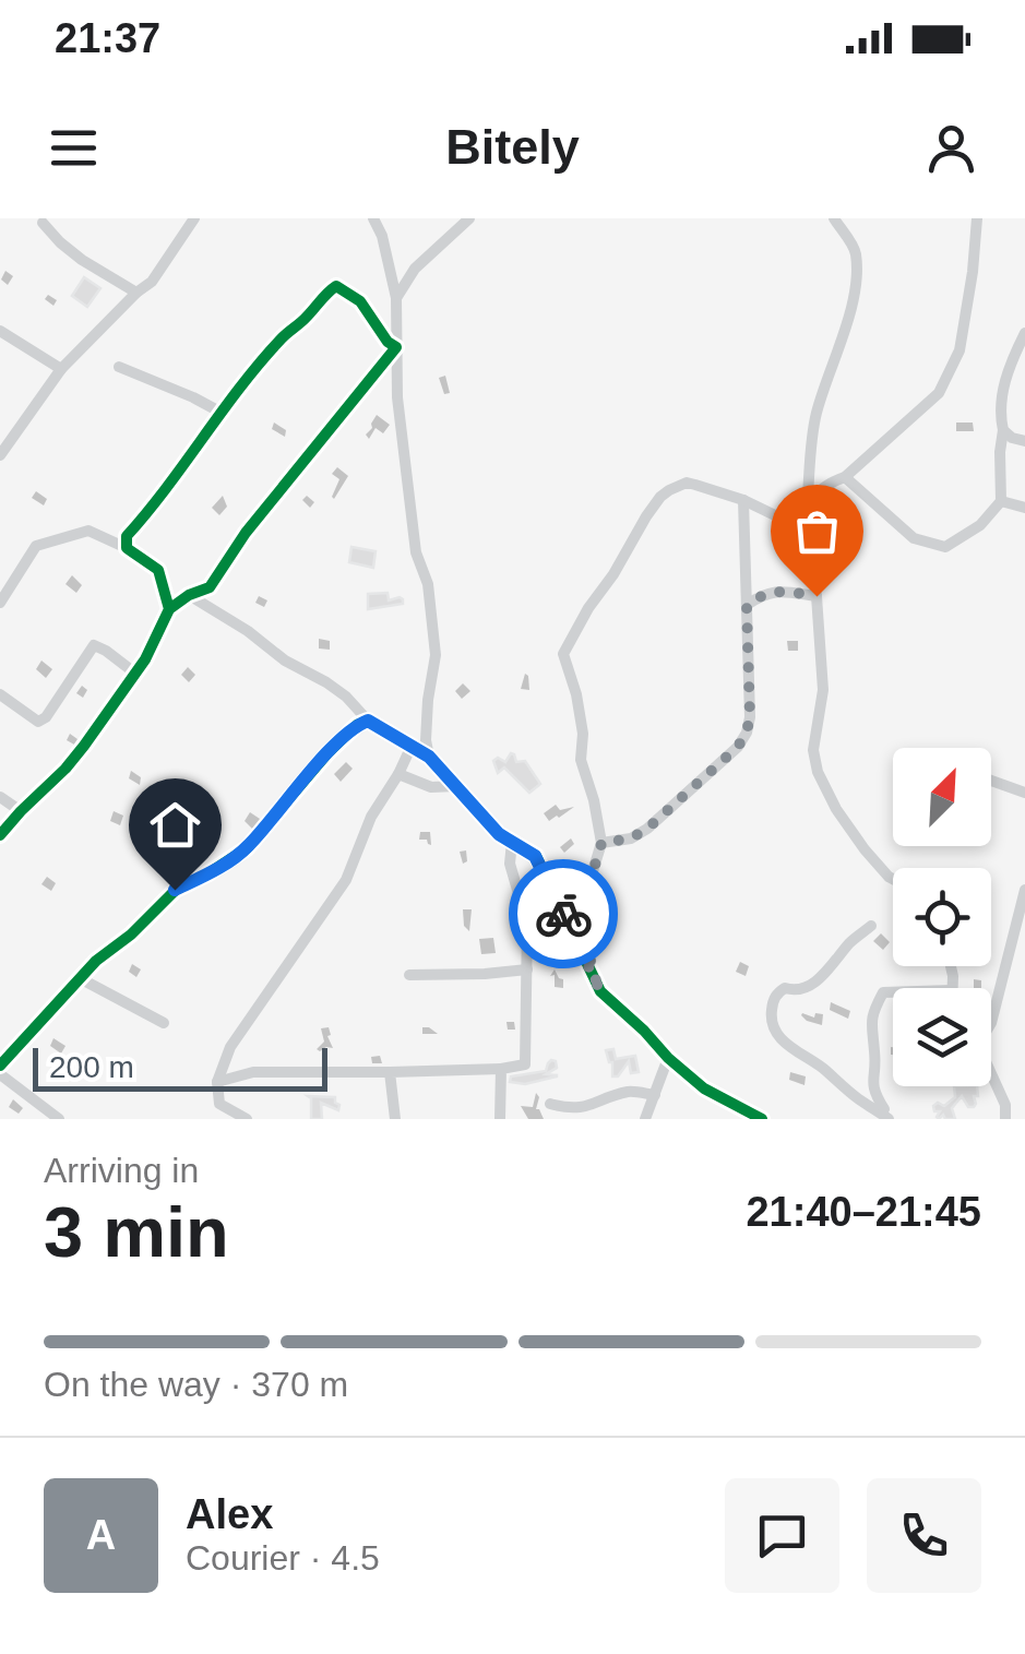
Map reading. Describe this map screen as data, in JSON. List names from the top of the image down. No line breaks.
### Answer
{"scale_bar":"200 m","north":"top right","page":{"status":"21:37","header":"Bitely","scale":"200 m","heading":["3 min","Arriving in","21:40–21:45"],"panel":["Alex","Courier · 4.5"],"bar":"On the way · 370 m","round":"A"}}
